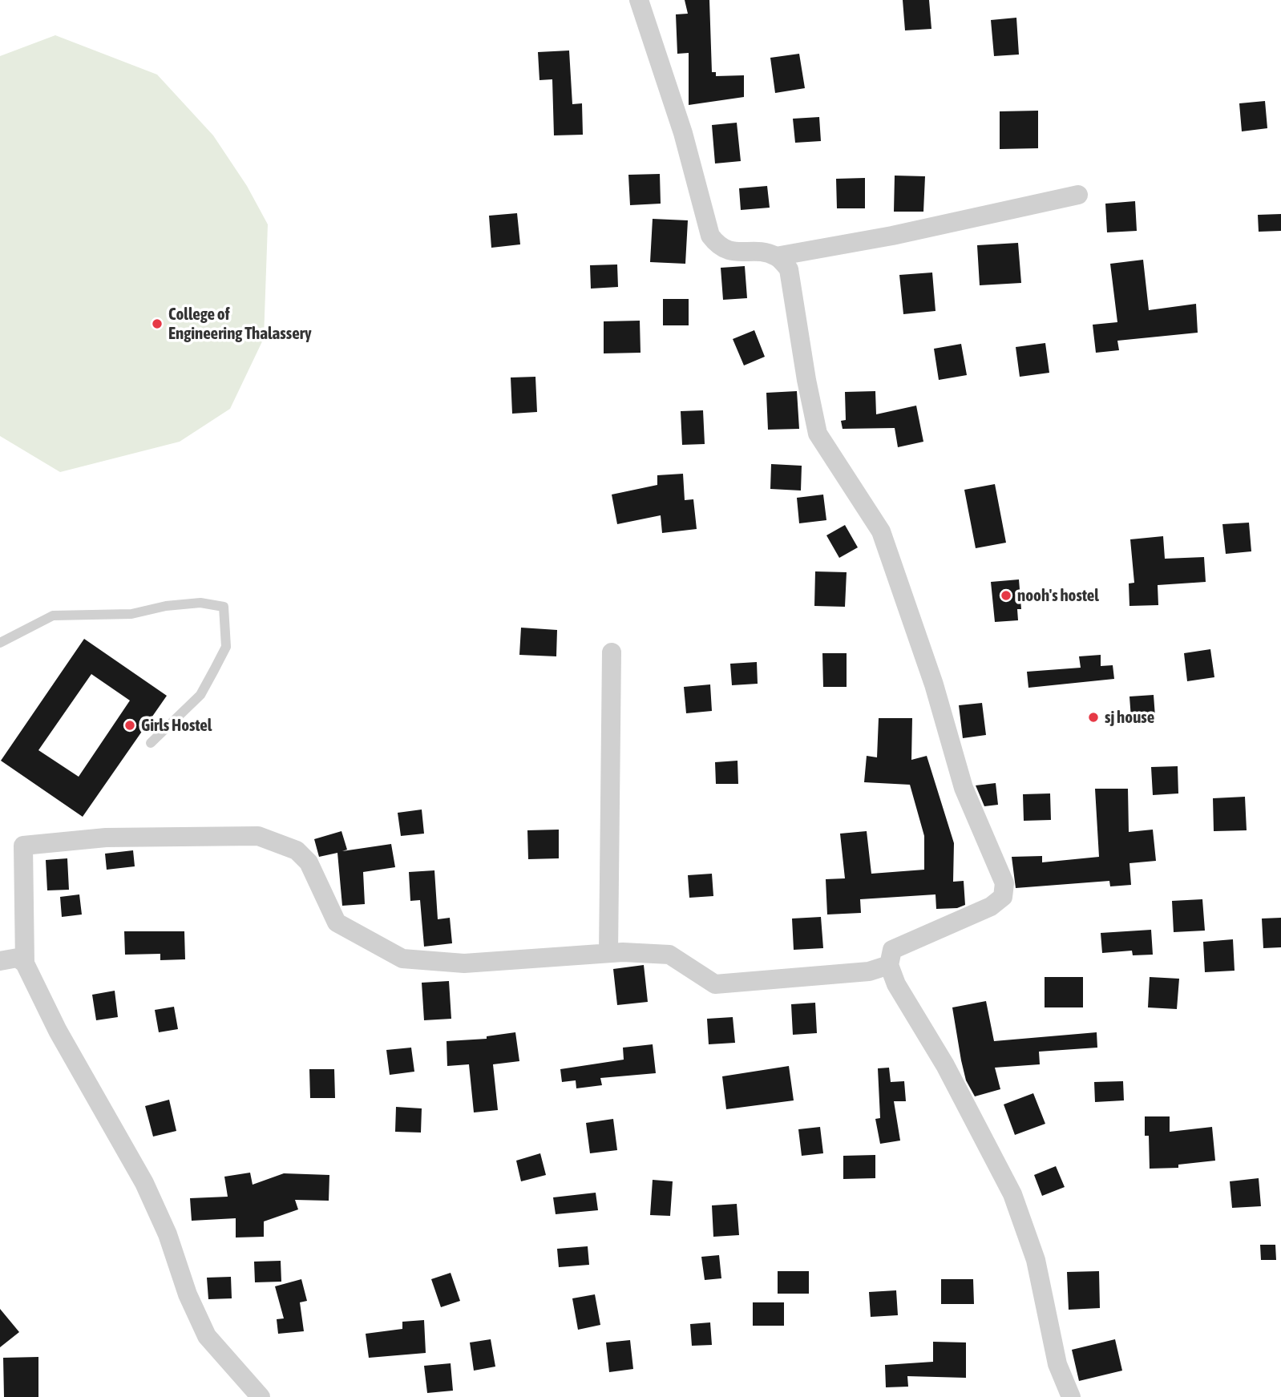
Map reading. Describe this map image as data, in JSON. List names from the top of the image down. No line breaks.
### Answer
{"places":["College of Engineering Thalassery","nooh's hostel","sj house","Girls Hostel"]}
